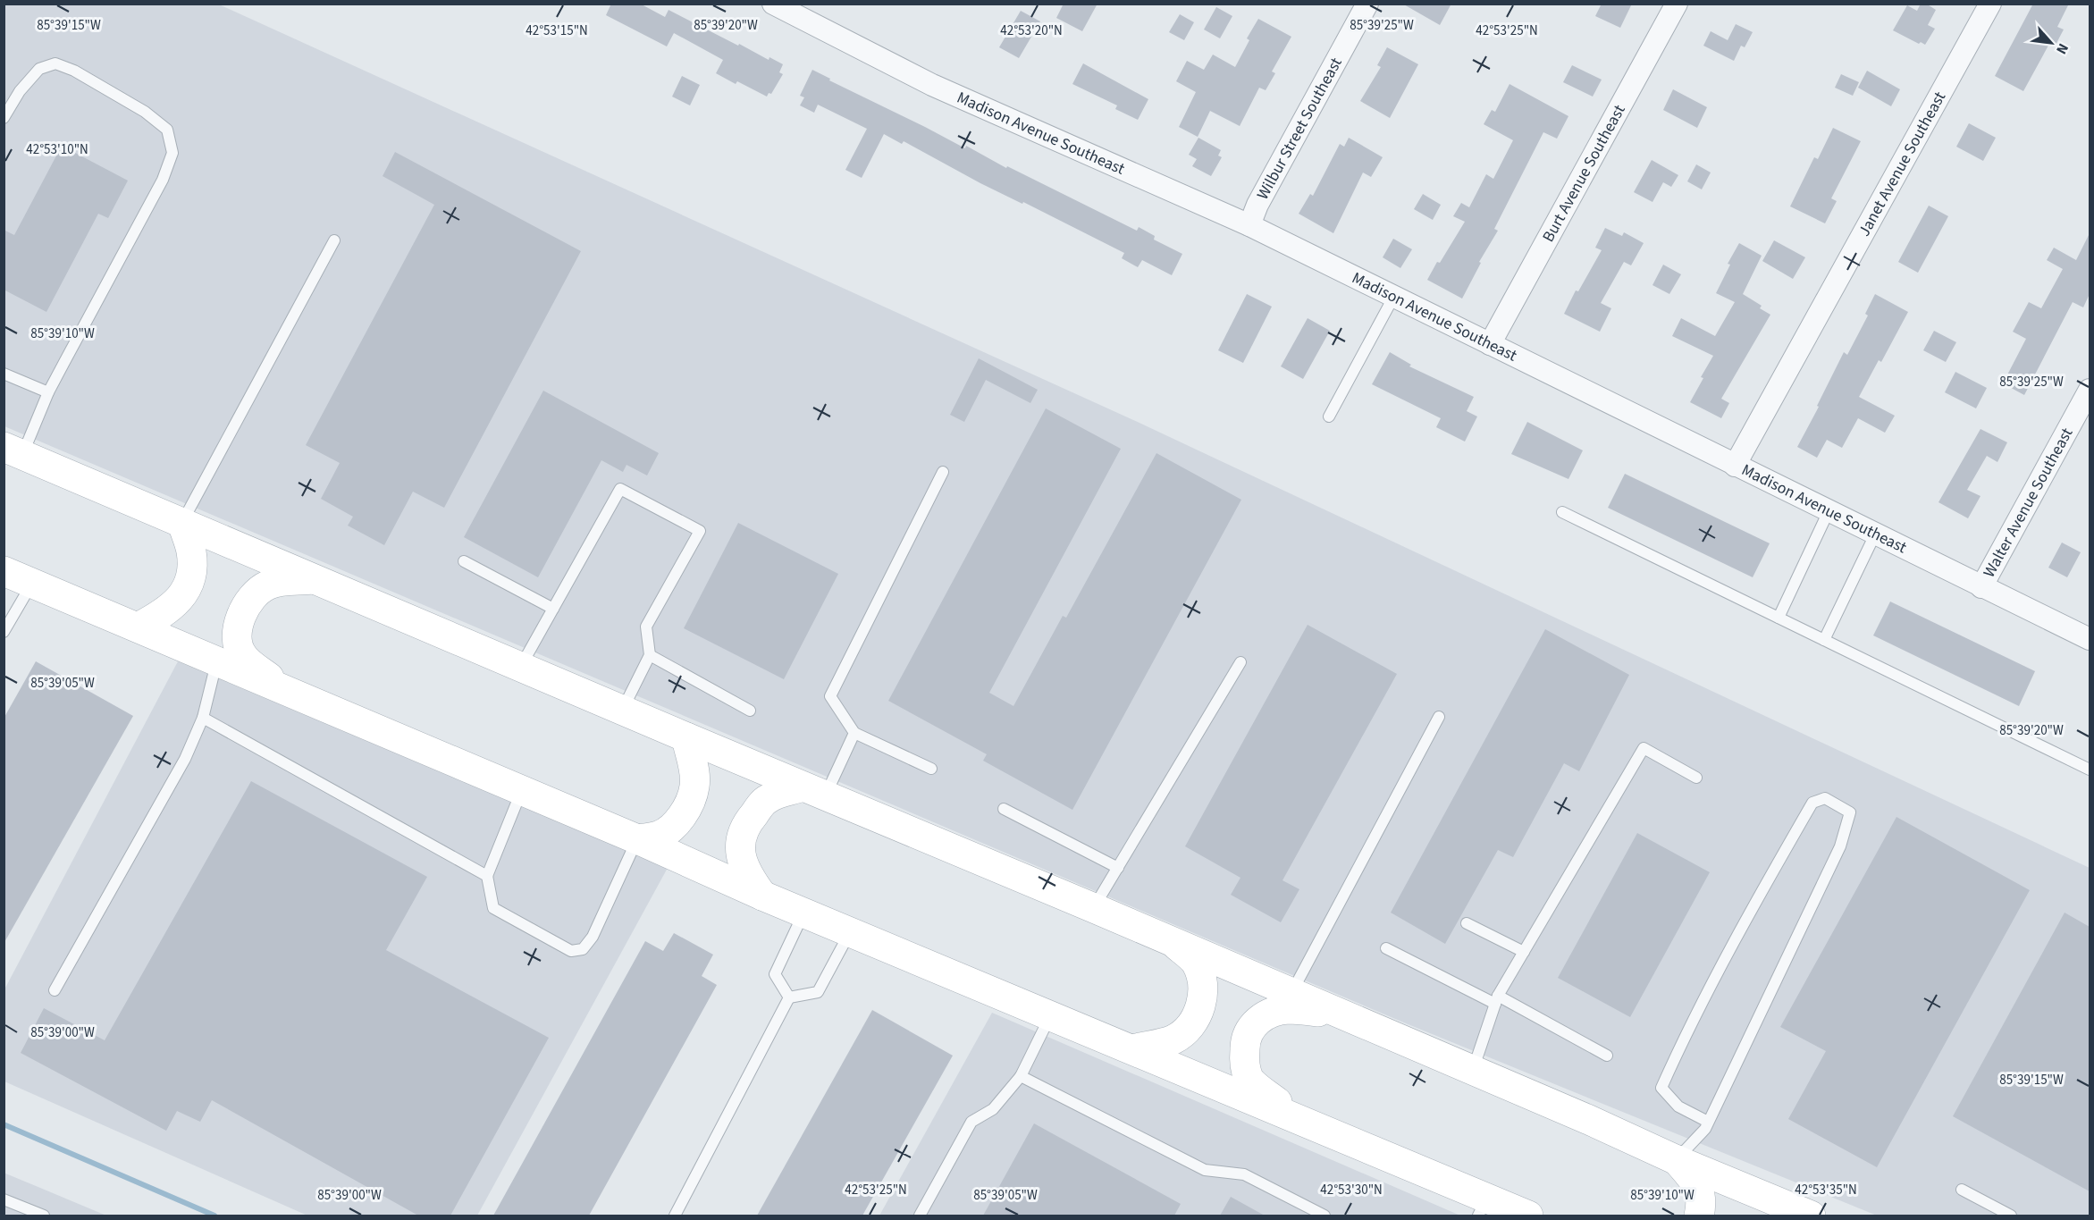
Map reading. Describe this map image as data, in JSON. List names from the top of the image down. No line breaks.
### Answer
{"streets":{"street":["Wilbur Street Southeast","Madison Avenue Southeast","Janet Avenue Southeast","Burt Avenue Southeast","Walter Avenue Southeast"]},"crossings":[["Wilbur Street Southeast","Madison Avenue Southeast"],["Madison Avenue Southeast","Janet Avenue Southeast"],["Madison Avenue Southeast","Burt Avenue Southeast"],["Madison Avenue Southeast","Walter Avenue Southeast"]],"north":"bottom right","coordinates":["85°39'15\"W","85°39'20\"W","85°39'25\"W","42°53'15\"N","42°53'20\"N","42°53'25\"N","42°53'10\"N","85°39'10\"W","85°39'05\"W","85°39'00\"W","42°53'30\"N","42°53'35\"N"]}
